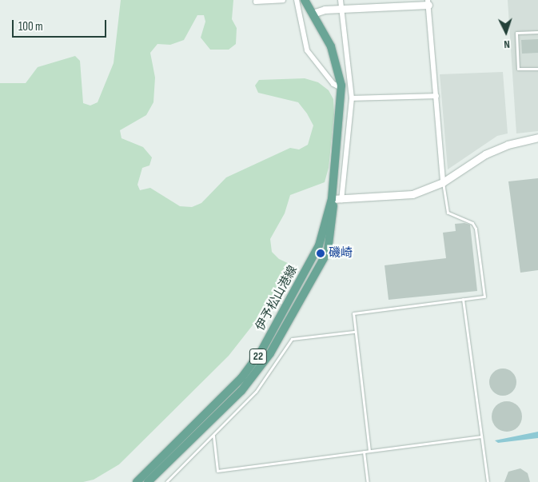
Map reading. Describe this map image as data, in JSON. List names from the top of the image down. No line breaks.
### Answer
{"streets":{"main road":["伊予松山港線","22"]},"places":["磯崎"],"scale_bar":"100 m","north":"bottom"}
